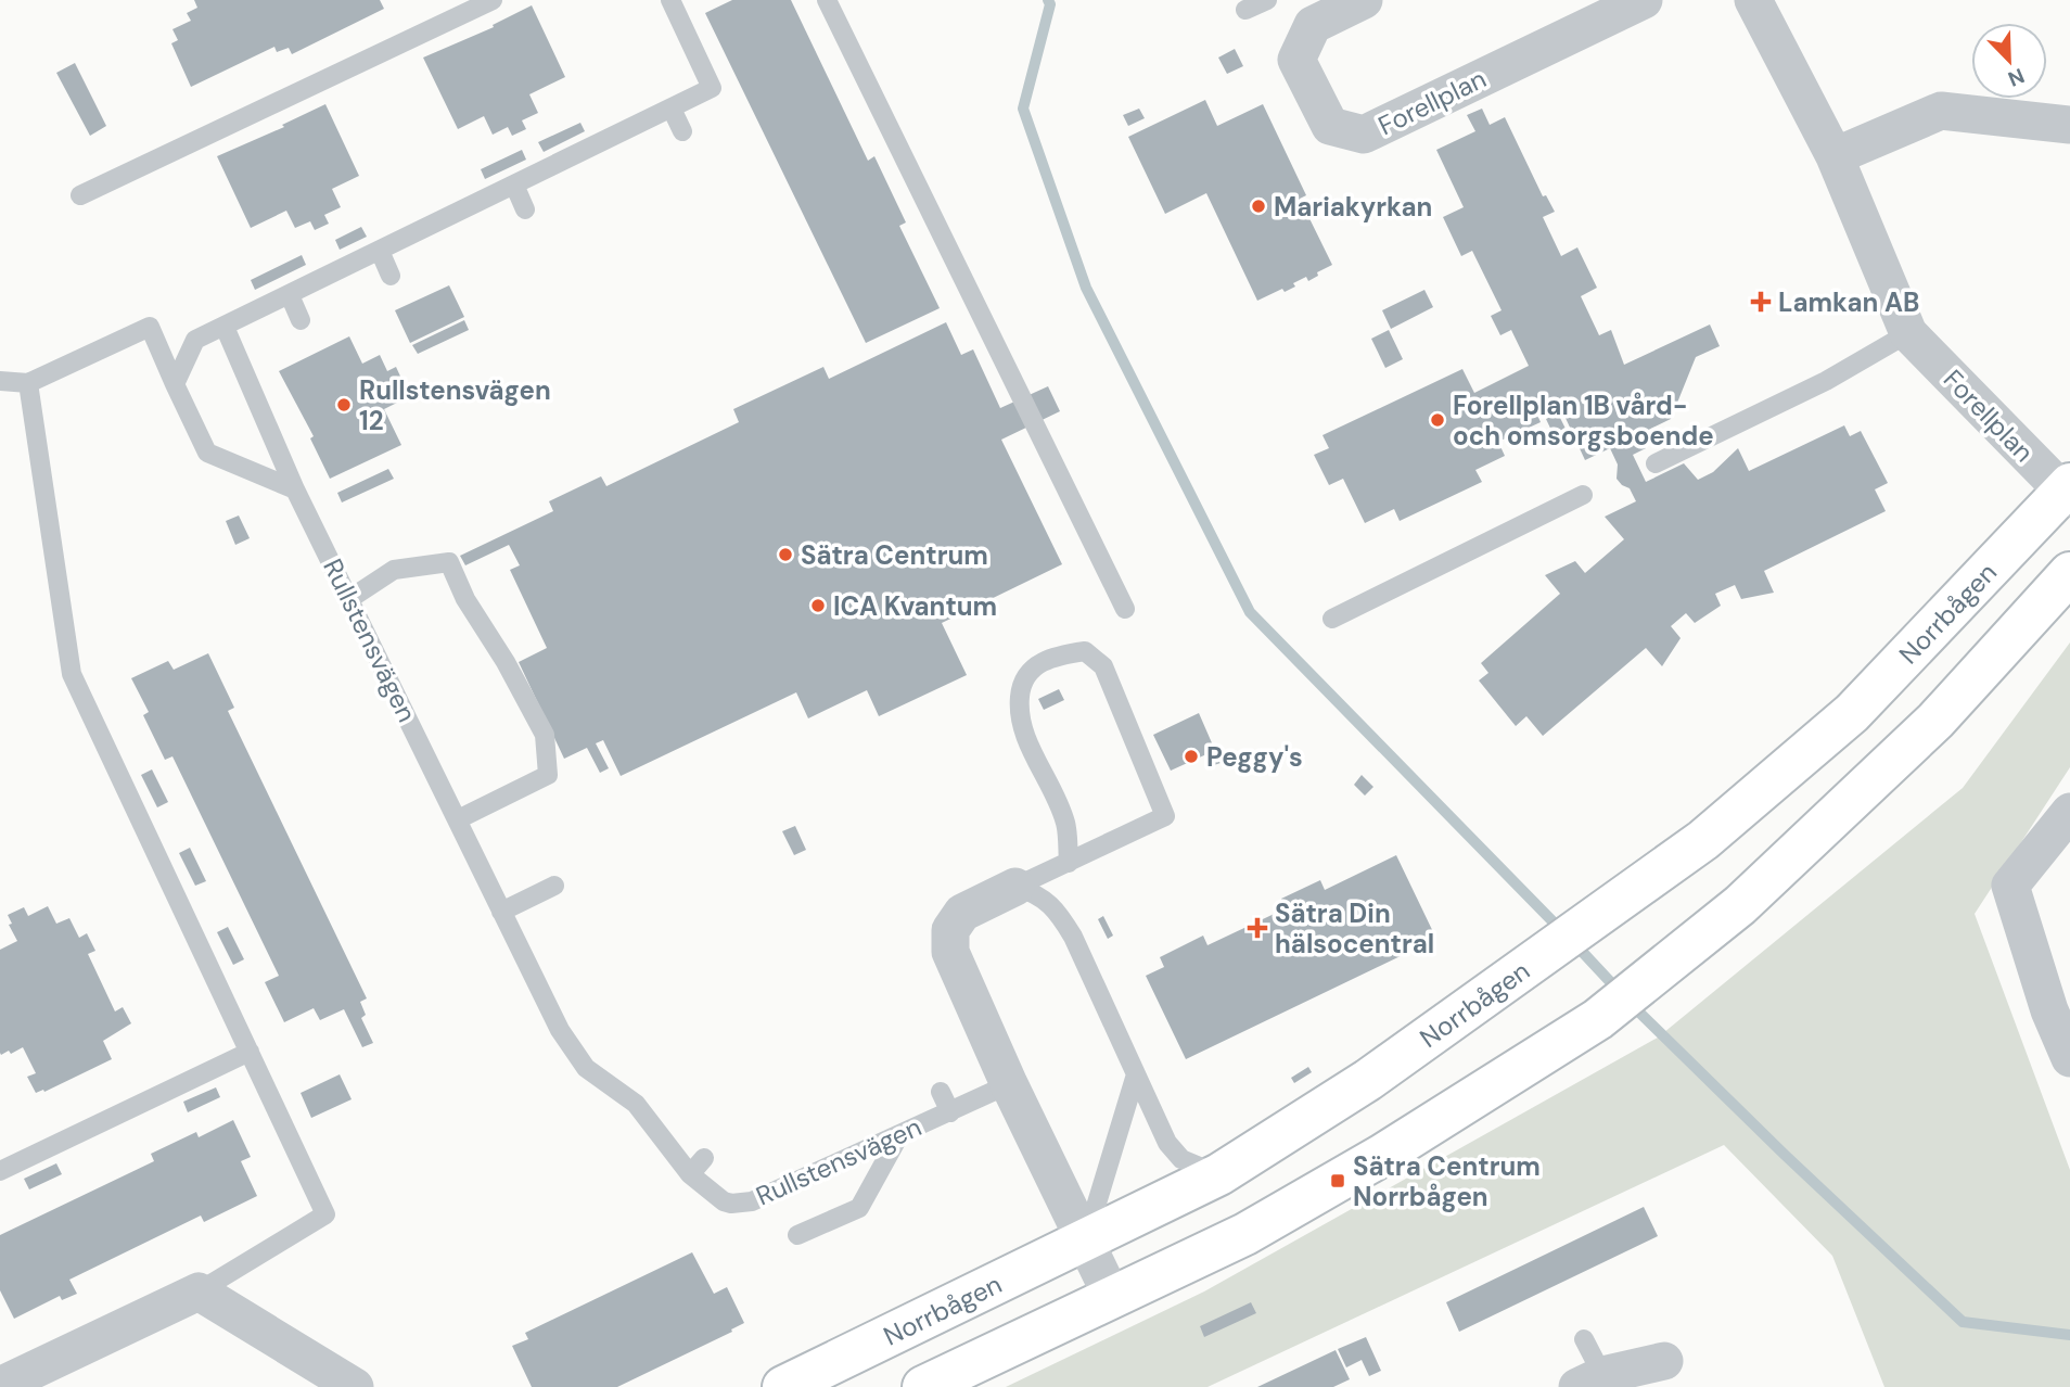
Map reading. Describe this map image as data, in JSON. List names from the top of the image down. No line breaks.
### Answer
{"streets":{"street":["Forellplan","Norrbågen"],"lane":["Rullstensvägen"]},"crossings":[["Forellplan","Norrbågen"]],"places":{"other":["Mariakyrkan","Rullstensvägen 12","Forellplan 1B vård- och omsorgsboende","Sätra Centrum","ICA Kvantum","Peggy's"],"health":["Lamkan AB","Sätra Din hälsocentral"],"transit":["Sätra Centrum Norrbågen"]},"north":"bottom right"}
